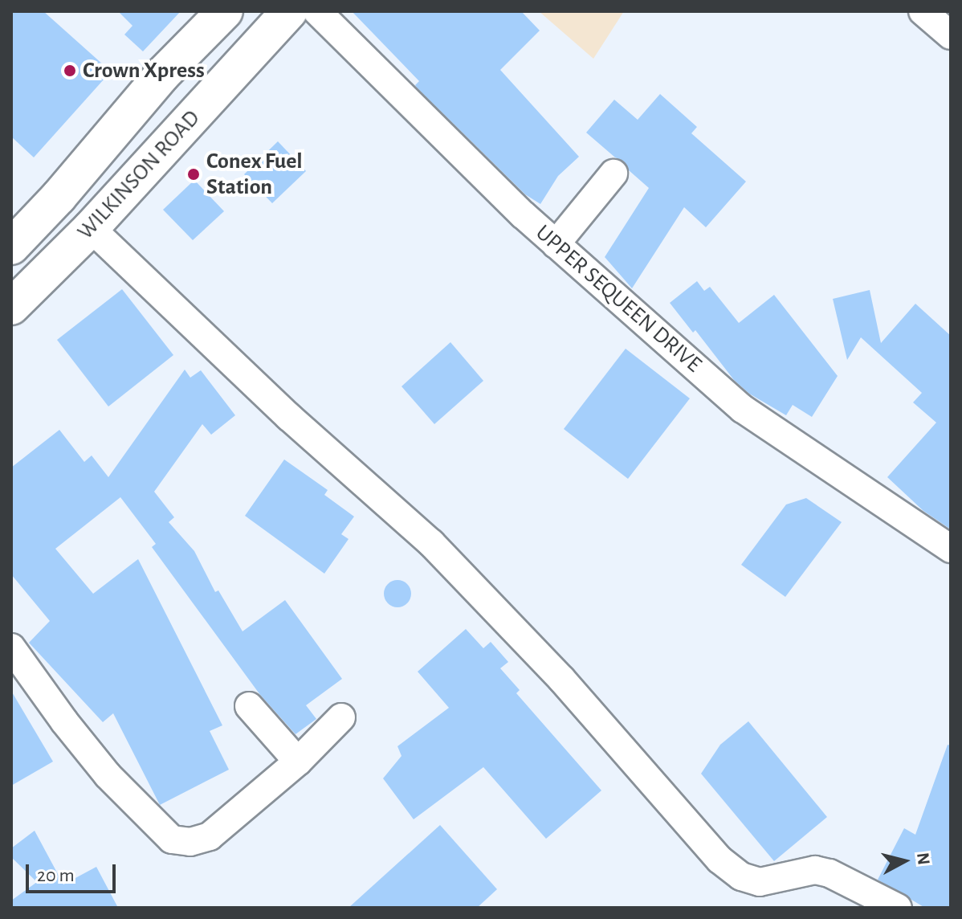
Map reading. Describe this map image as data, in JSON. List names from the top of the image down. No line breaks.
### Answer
{"streets":{"main road":["WILKINSON ROAD"],"street":["UPPER SEQUEEN DRIVE"]},"places":["Crown Xpress","Conex Fuel Station"],"scale_bar":"20 m","north":"right"}
